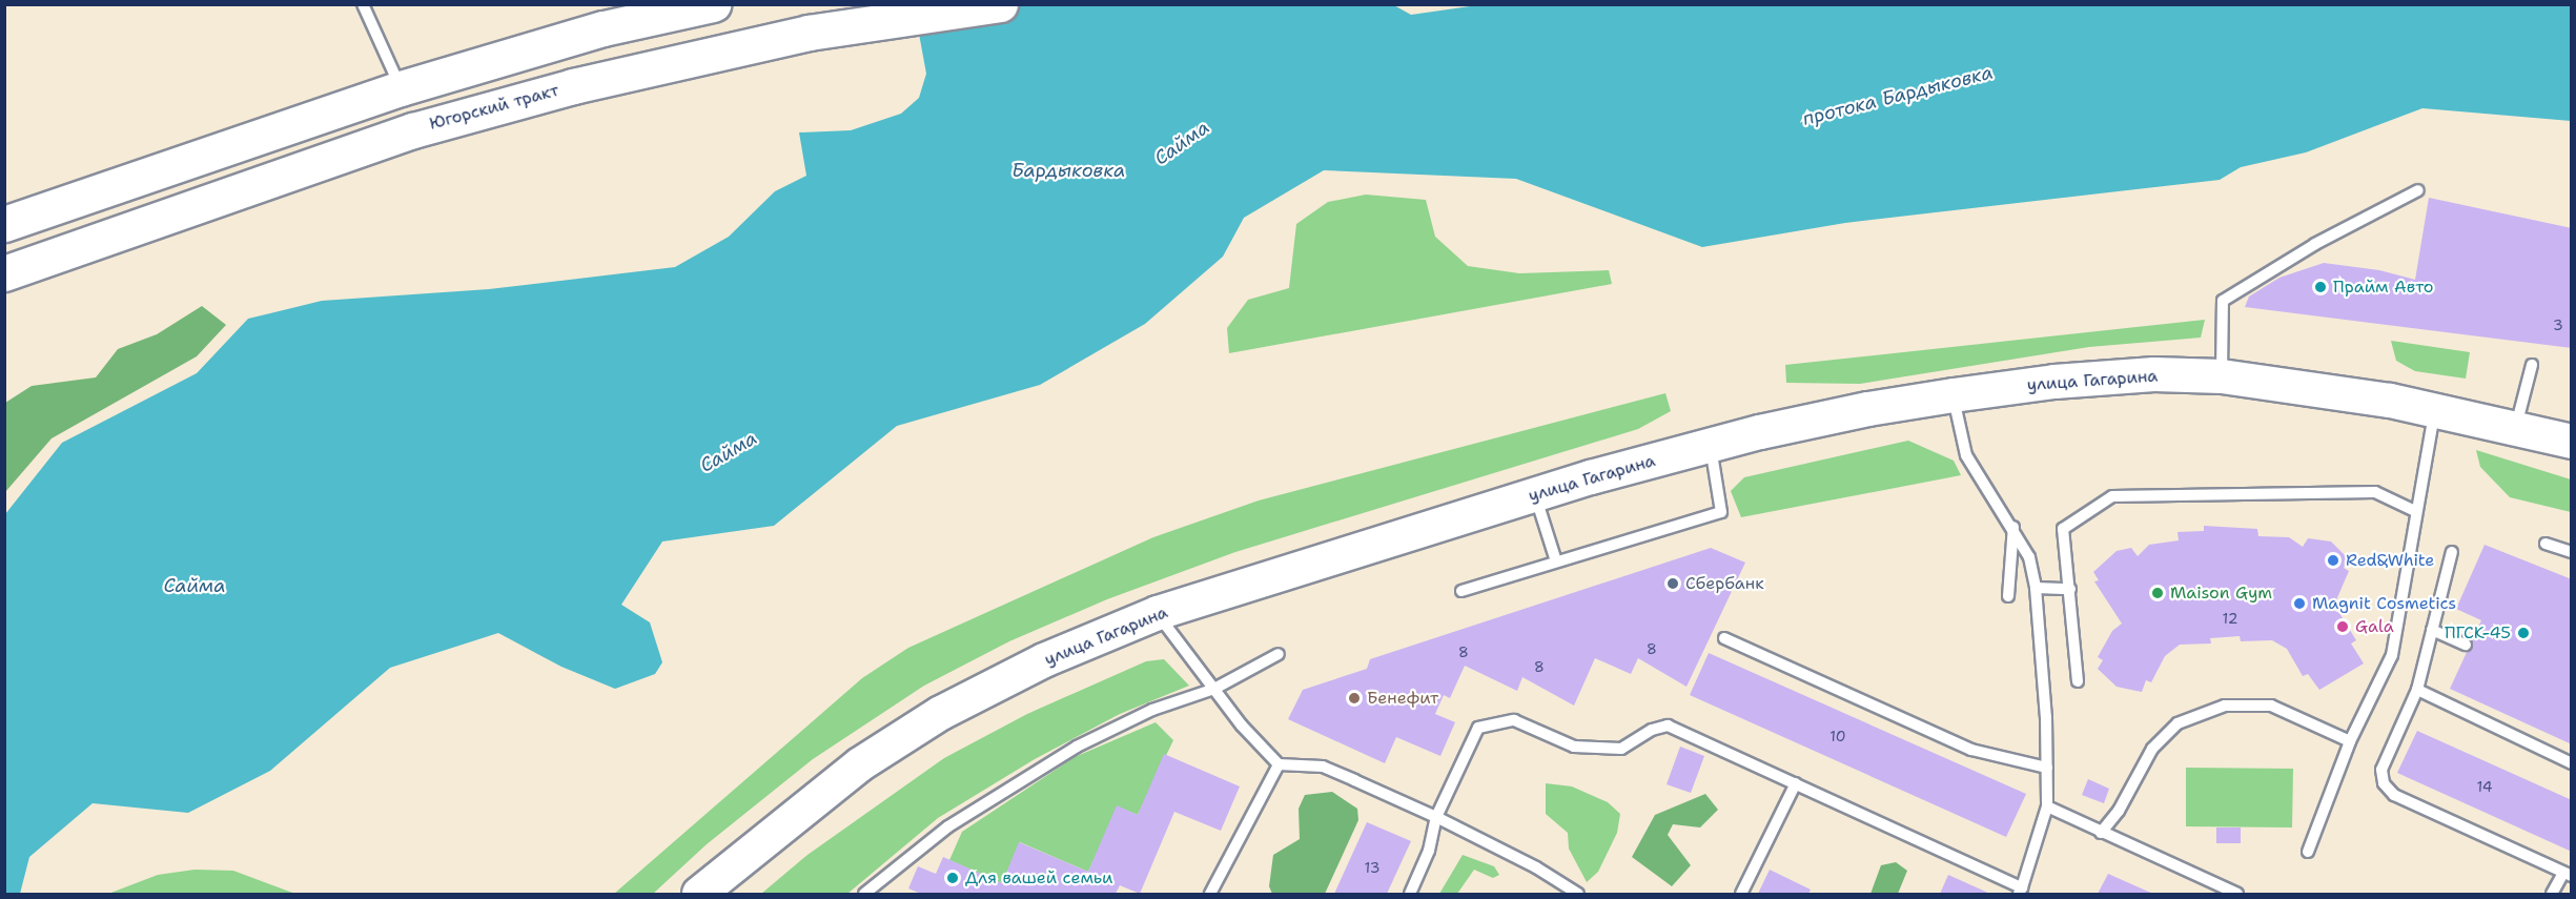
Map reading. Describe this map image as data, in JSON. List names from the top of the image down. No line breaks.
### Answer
{"streets":{"main road":["Югорский тракт","улица Гагарина"]},"water":["протока Бардыковка","Сайма","Бардыковка"],"places":["Прайм Авто","Red&White","Сбербанк","Maison Gym","Magnit Cosmetics","Gala","ПГСК-45","Бенефит","Для вашей семьи"],"house_numbers":["3","12","8","8","8","10","14","13"]}
